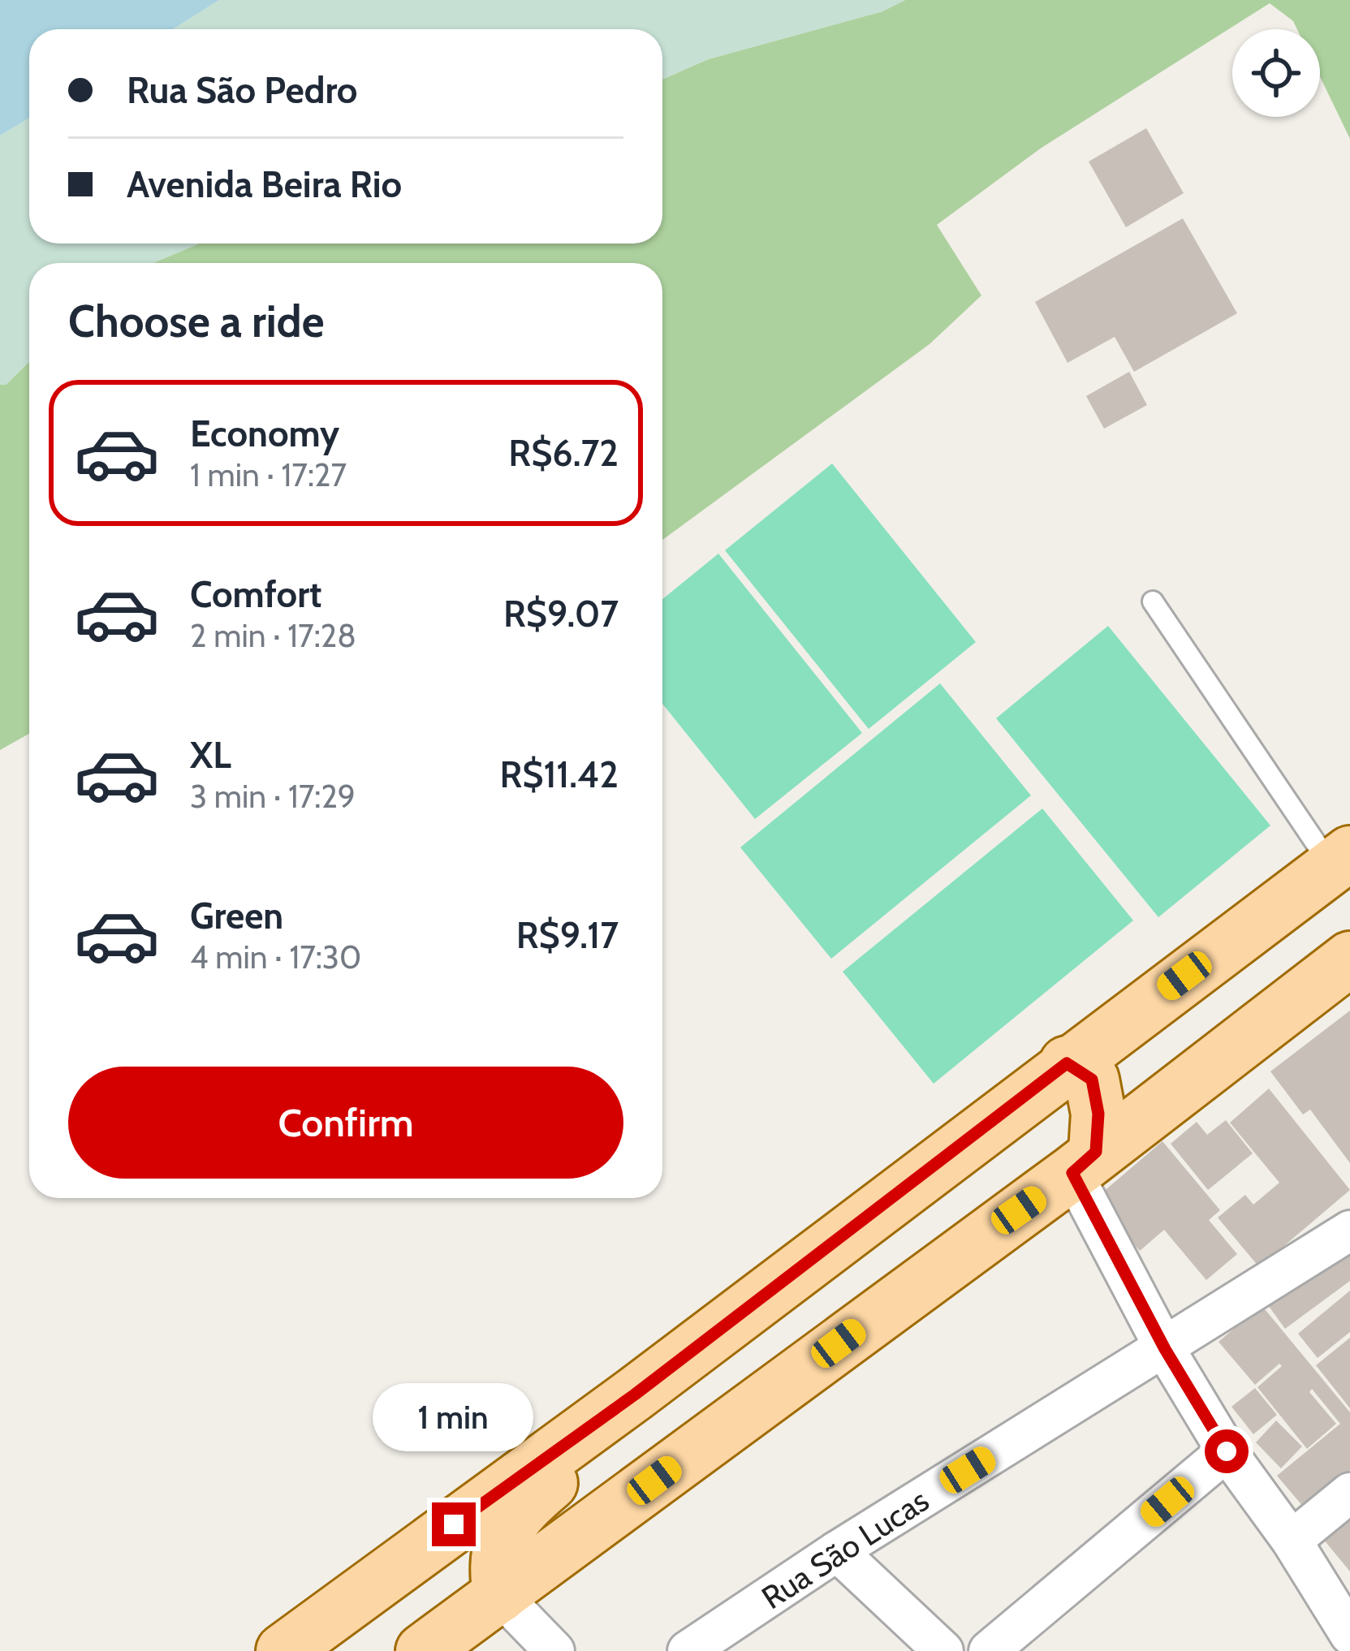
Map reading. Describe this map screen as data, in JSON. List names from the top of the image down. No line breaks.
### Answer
{"streets":{"street":["Rua São Lucas"]},"page":{"banner":["Rua São Pedro","Avenida Beira Rio"],"heading":"Choose a ride","list":[{"name":"Economy","note":"1 min · 17:27","value":"R$6.72"},{"name":"Comfort","note":"2 min · 17:28","value":"R$9.07"},{"name":"XL","note":"3 min · 17:29","value":"R$11.42"},{"name":"Green","note":"4 min · 17:30","value":"R$9.17"}],"buttons":"Confirm","bubble":"1 min"}}
